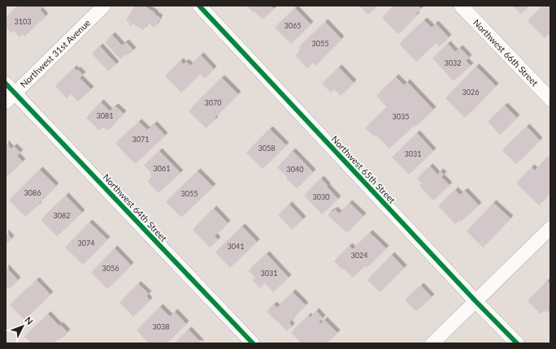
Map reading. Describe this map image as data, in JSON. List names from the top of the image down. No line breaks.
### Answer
{"streets":{"street":["Northwest 66th Street","Northwest 31st Avenue","Northwest 65th Street","Northwest 64th Street"]},"crossings":[["Northwest 31st Avenue","Northwest 64th Street"]],"house_numbers":["3103","3065","3055","3032","3026","3070","3081","3035","3071","3058","3031","3061","3040","3086","3055","3030","3082","3074","3041","3024","3056","3031","3038"],"north":"top right"}
